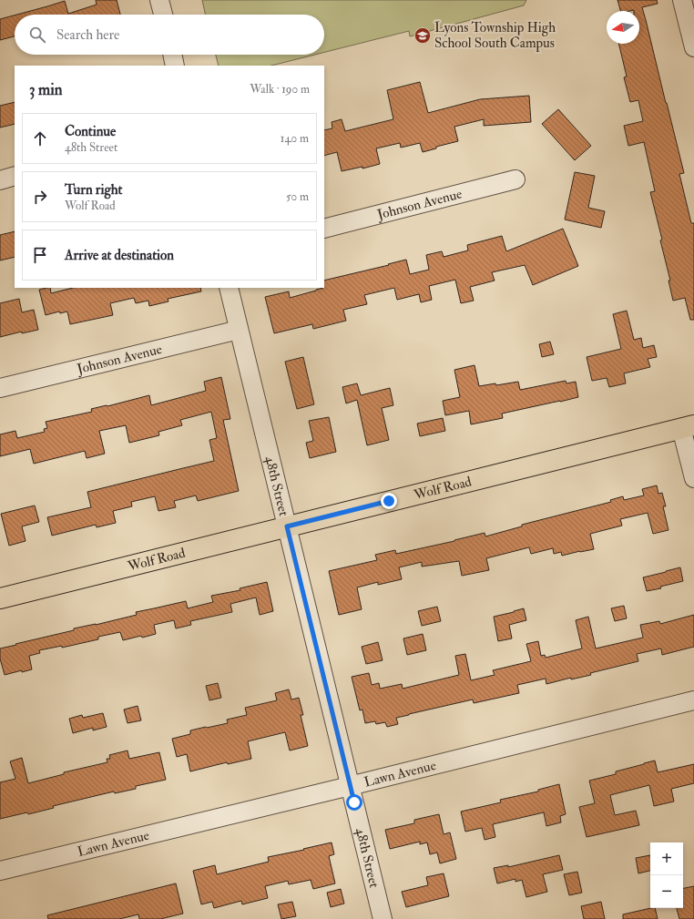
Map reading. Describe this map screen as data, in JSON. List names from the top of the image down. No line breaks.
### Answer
{"streets":{"main road":["Wolf Road"],"street":["Johnson Avenue","48th Street","Lawn Avenue"]},"crossings":[["Johnson Avenue","48th Street"],["48th Street","Wolf Road"],["48th Street","Lawn Avenue"]],"places":{"school or university":["Lyons Township High School South Campus"]},"north":"left","page":{"search":"Search here","heading":["3 min","Walk · 190 m"],"list":[["Continue","48th Street","140 m"],["Turn right","Wolf Road","50 m"],"Arrive at destination"],"map_buttons":["+","−"]}}
